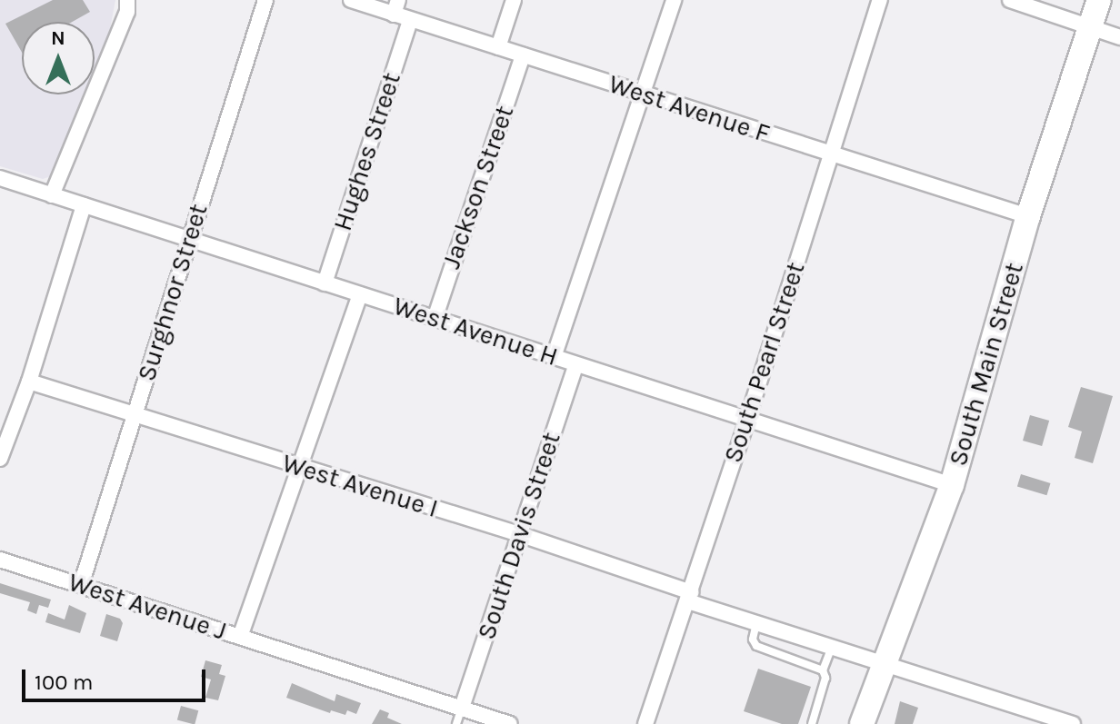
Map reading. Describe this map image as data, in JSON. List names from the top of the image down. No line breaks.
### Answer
{"streets":{"main road":["South Main Street"],"street":["West Avenue F","Hughes Street","Jackson Street","Surghnor Street","West Avenue H","South Pearl Street","West Avenue I","South Davis Street","West Avenue J"]},"crossings":[["West Avenue F","Hughes Street"],["West Avenue F","Jackson Street"],["West Avenue F","South Pearl Street"],["West Avenue F","South Main Street"],["Hughes Street","West Avenue H"],["Jackson Street","West Avenue H"],["Surghnor Street","West Avenue H"],["Surghnor Street","West Avenue I"],["Surghnor Street","West Avenue J"],["West Avenue H","South Pearl Street"],["West Avenue H","South Main Street"],["West Avenue H","South Davis Street"],["South Pearl Street","West Avenue I"],["South Main Street","West Avenue I"],["West Avenue I","South Davis Street"],["South Davis Street","West Avenue J"]],"scale_bar":"100 m","north":"top"}
